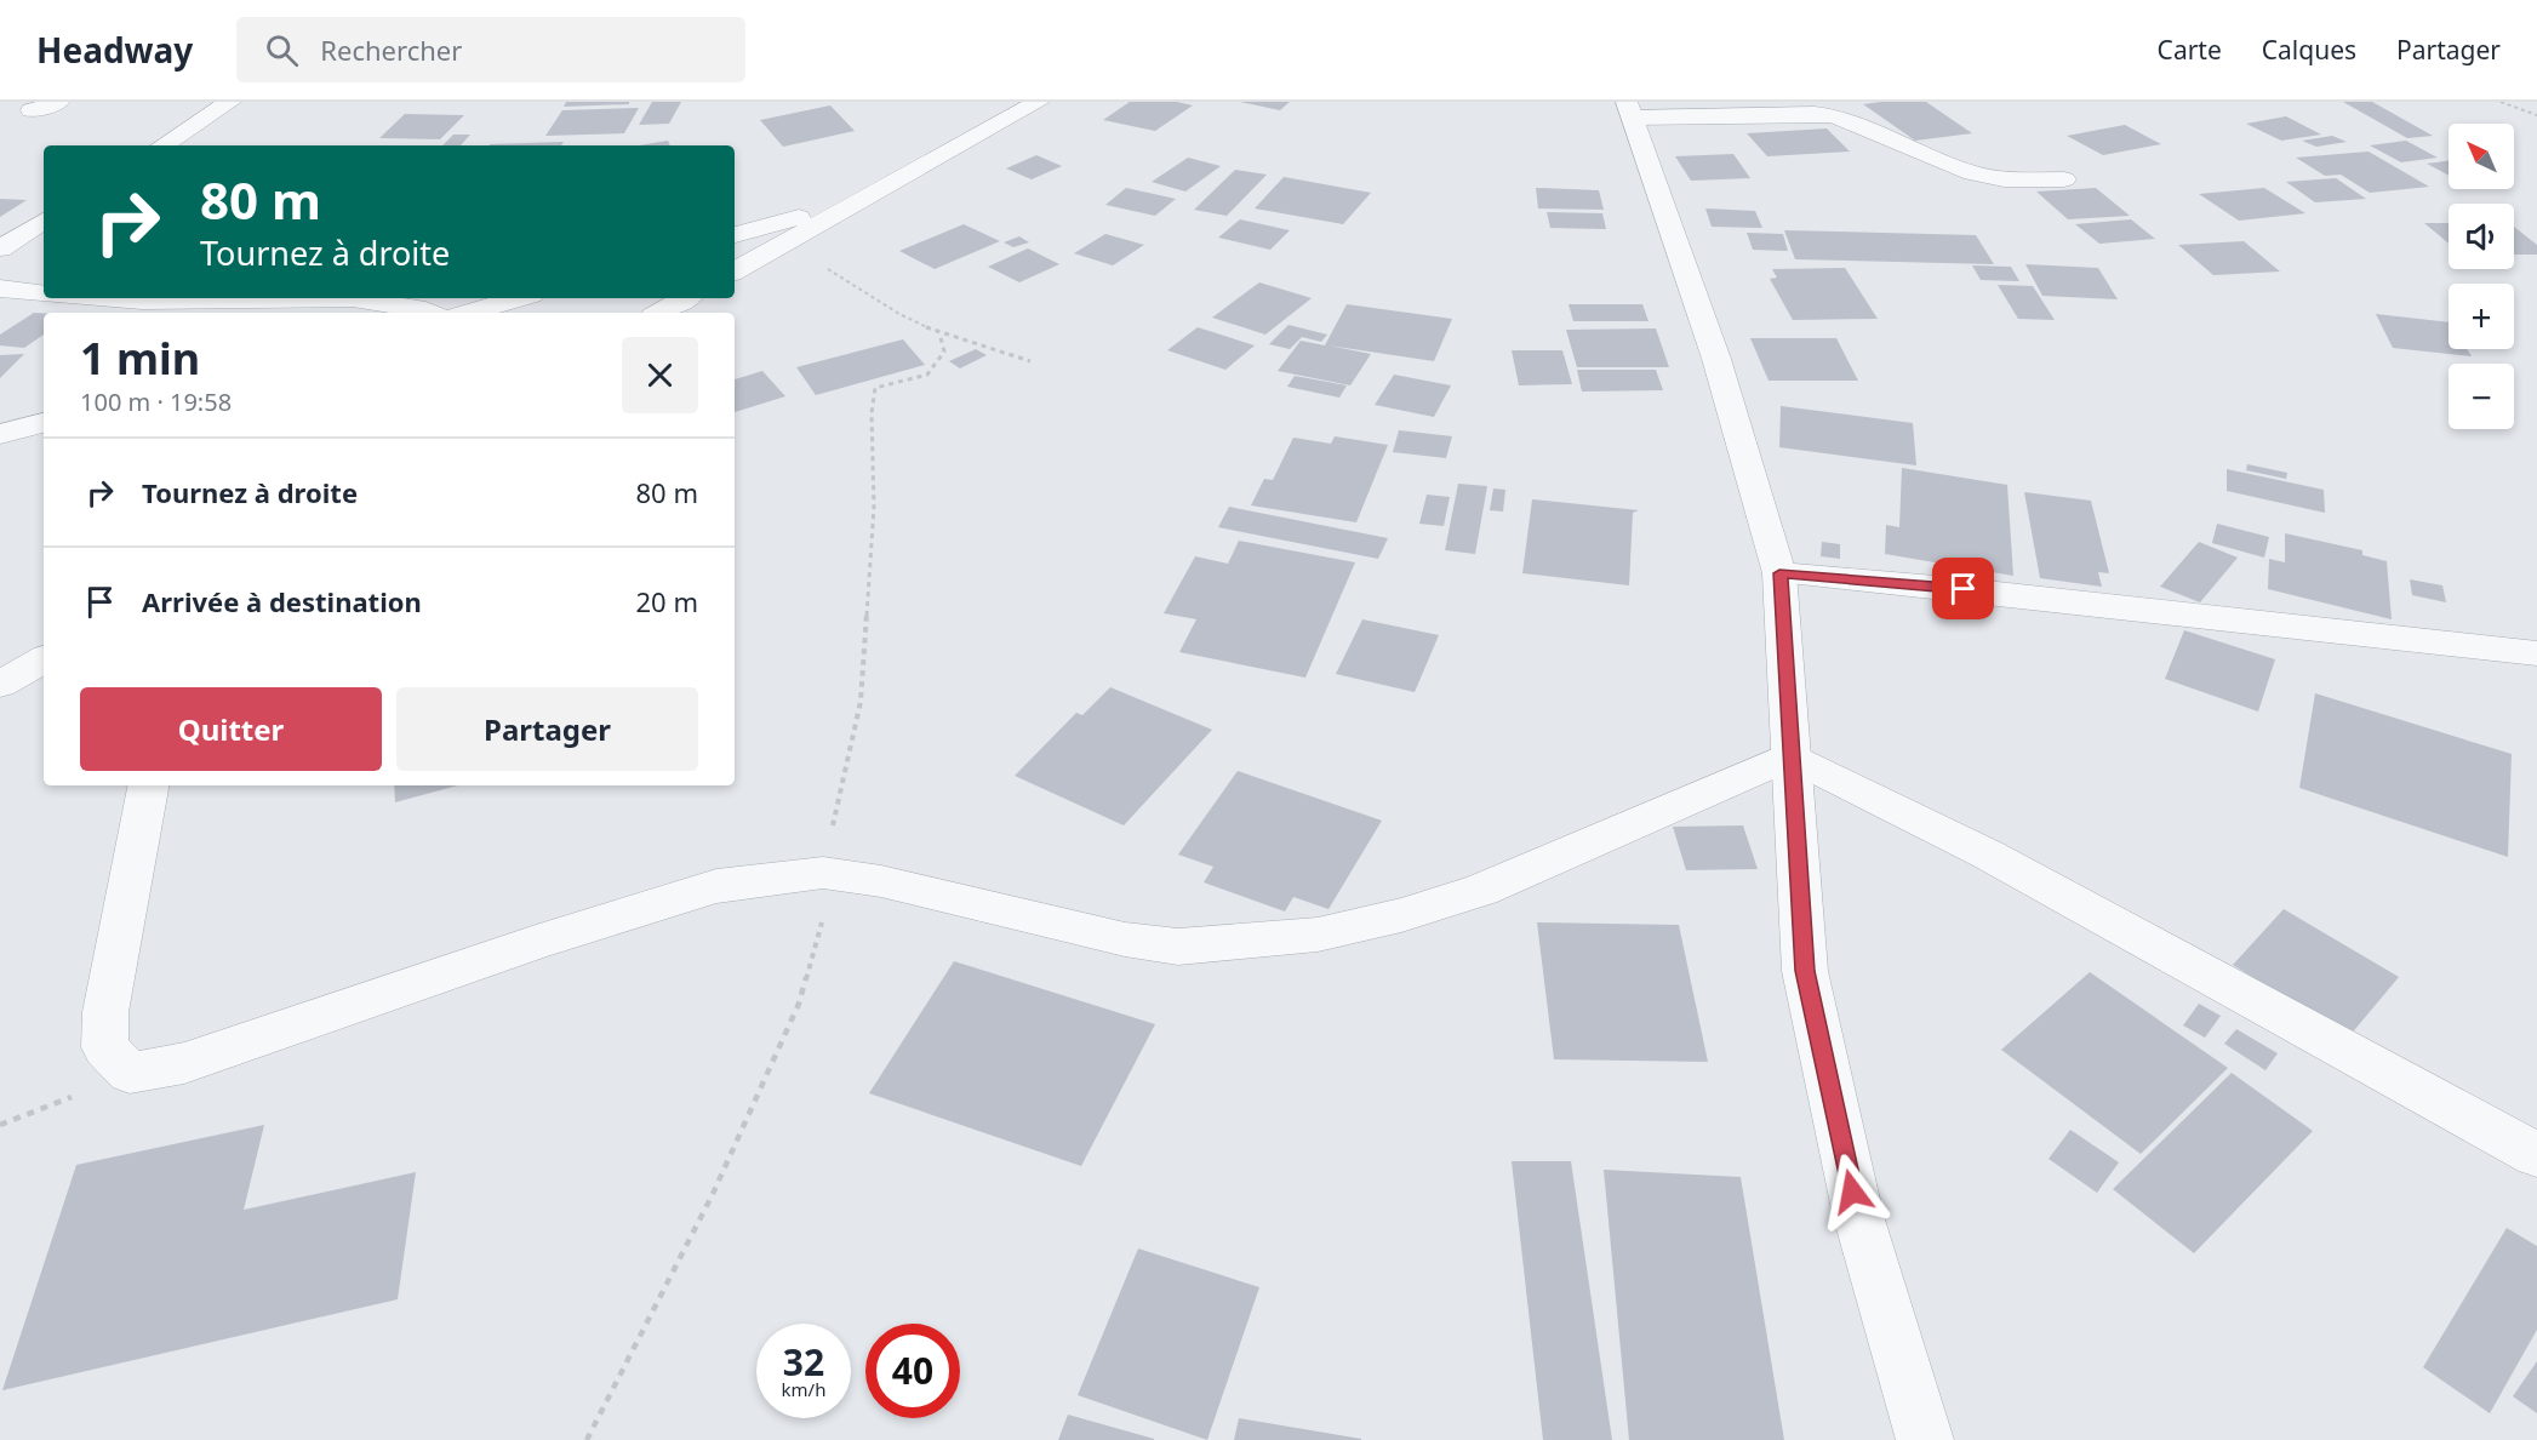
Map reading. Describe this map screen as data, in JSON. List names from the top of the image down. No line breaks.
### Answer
{"north":"top left","page":{"header":"Headway","search":"Rechercher","nav":["Carte","Calques","Partager"],"map_buttons":["+","−"],"turn":["80 m","Tournez à droite"],"heading":["1 min","100 m · 19:58"],"list":[{"name":"Tournez à droite","value":"80 m"},{"name":"Arrivée à destination","value":"20 m"}],"buttons":["Quitter","Partager"],"speed":"32 km/h","limit":"40"}}
